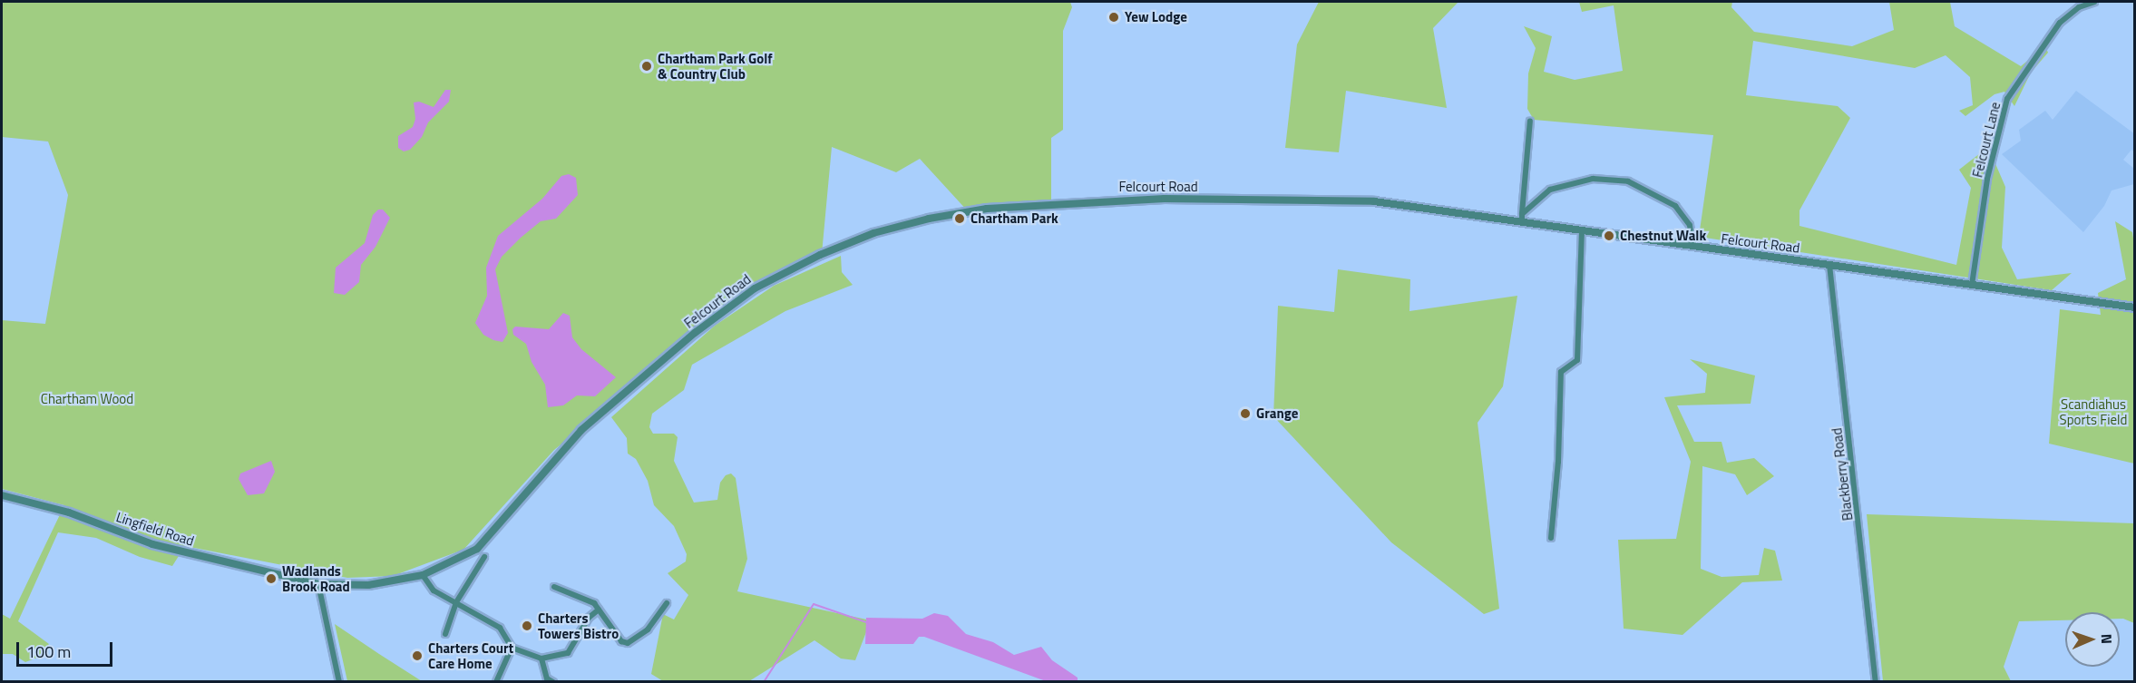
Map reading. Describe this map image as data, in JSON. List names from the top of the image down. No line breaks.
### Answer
{"streets":{"street":["Felcourt Lane","Felcourt Road","Blackberry Road","Lingfield Road"]},"crossings":[["Felcourt Lane","Felcourt Road"],["Felcourt Road","Blackberry Road"],["Felcourt Road","Lingfield Road"]],"parks":["Chartham Wood","Scandiahus Sports Field"],"places":["Yew Lodge","Chartham Park Golf & Country Club","Chartham Park","Chestnut Walk","Grange","Wadlands Brook Road","Charters Towers Bistro","Charters Court Care Home"],"scale_bar":"100 m","north":"right"}
